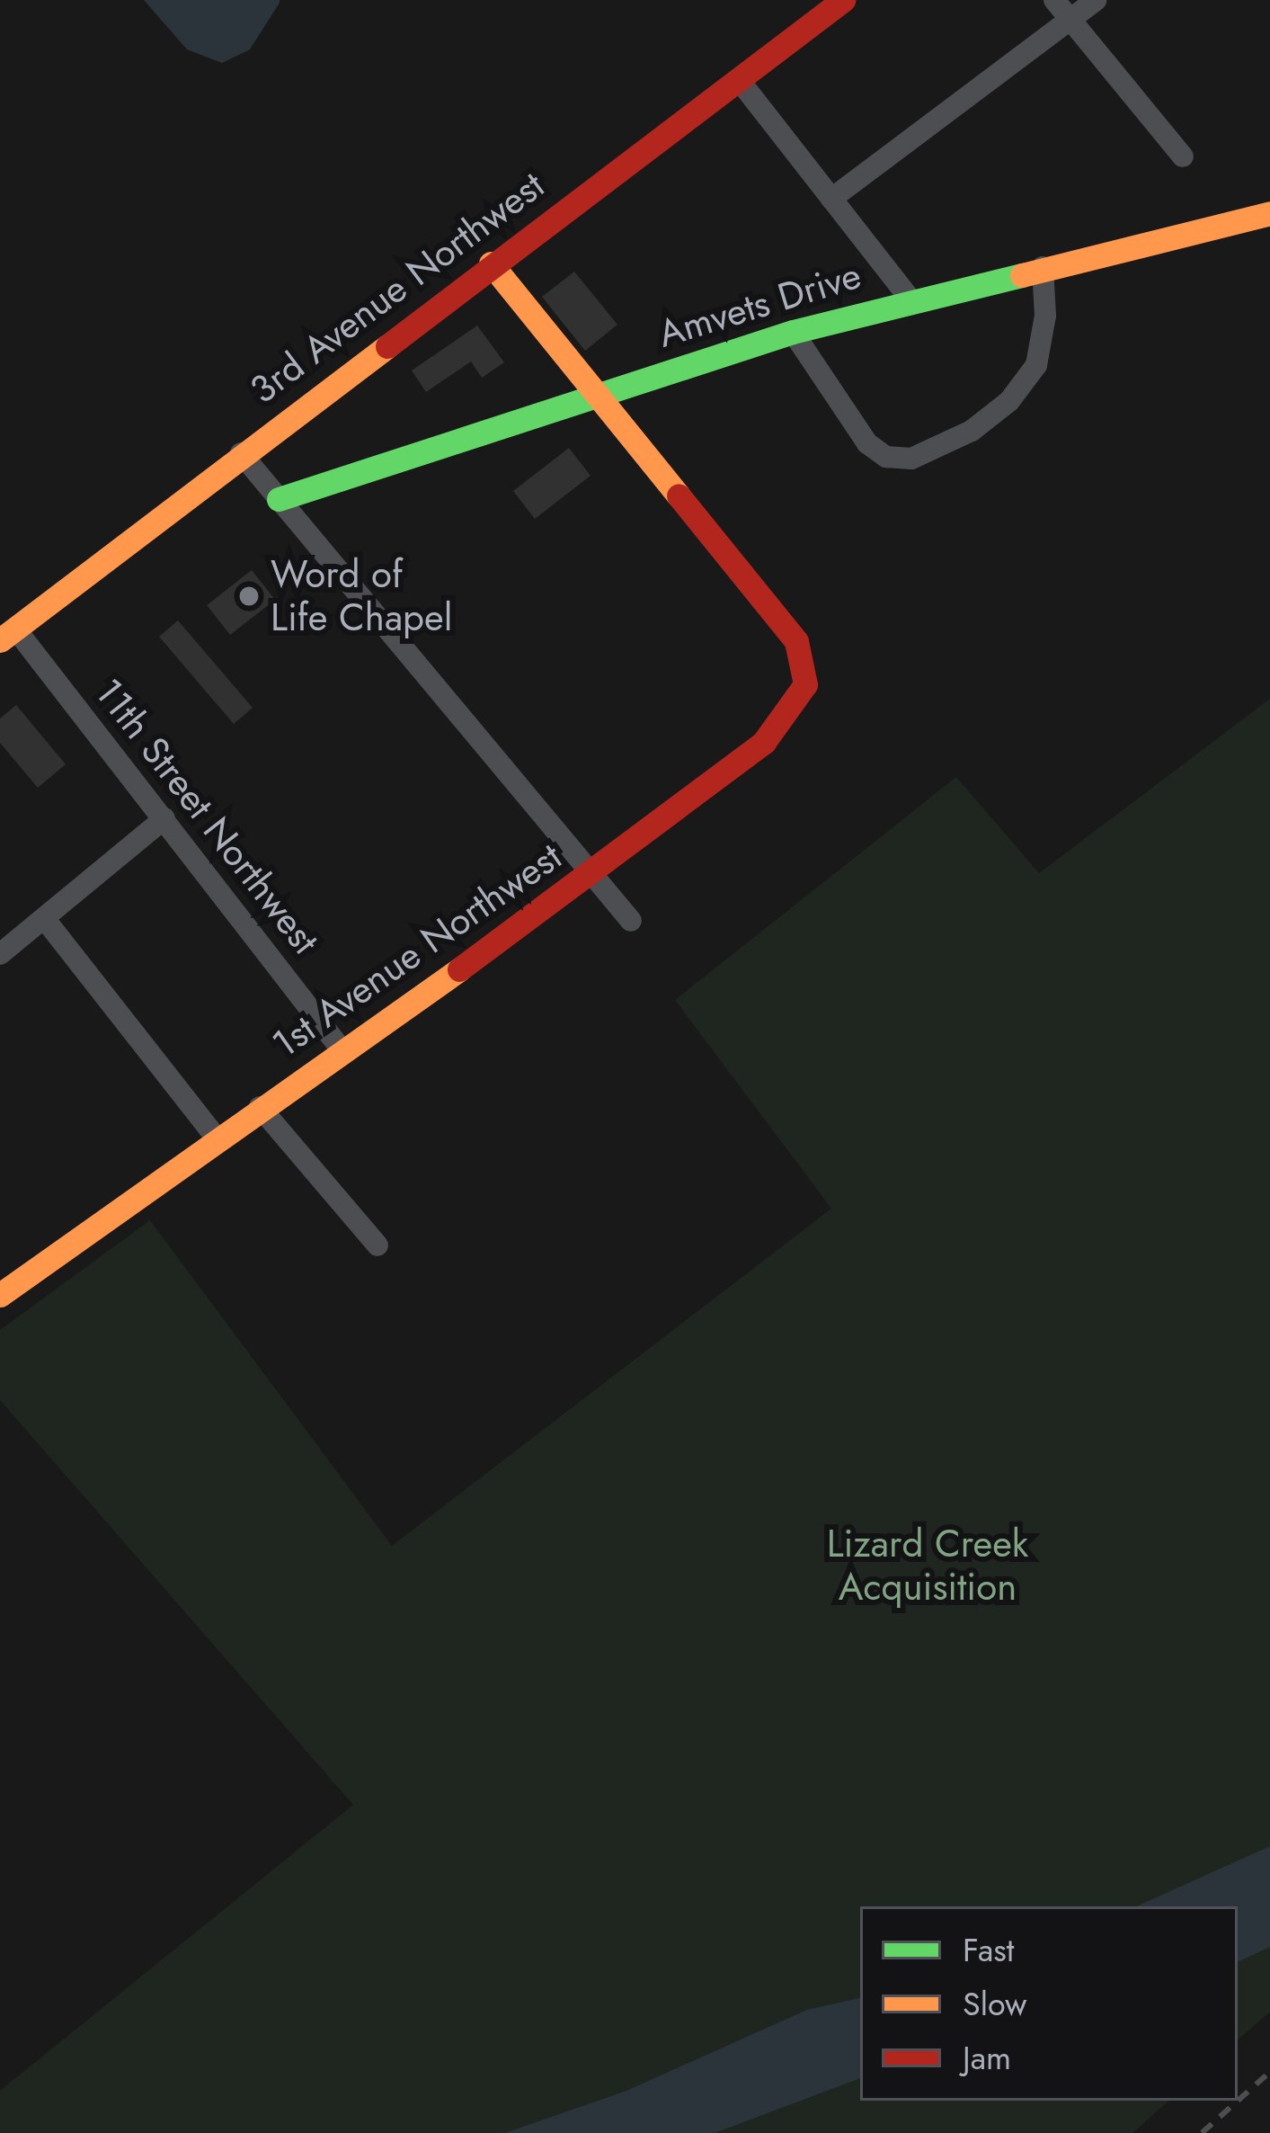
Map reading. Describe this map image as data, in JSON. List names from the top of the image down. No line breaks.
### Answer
{"streets":{"street":["3rd Avenue Northwest","Amvets Drive","11th Street Northwest","1st Avenue Northwest"]},"crossings":[["3rd Avenue Northwest","11th Street Northwest"],["3rd Avenue Northwest","1st Avenue Northwest"],["Amvets Drive","1st Avenue Northwest"],["11th Street Northwest","1st Avenue Northwest"]],"parks":["Lizard Creek Acquisition"],"places":["Word of Life Chapel"],"legend":["Fast","Slow","Jam"]}
